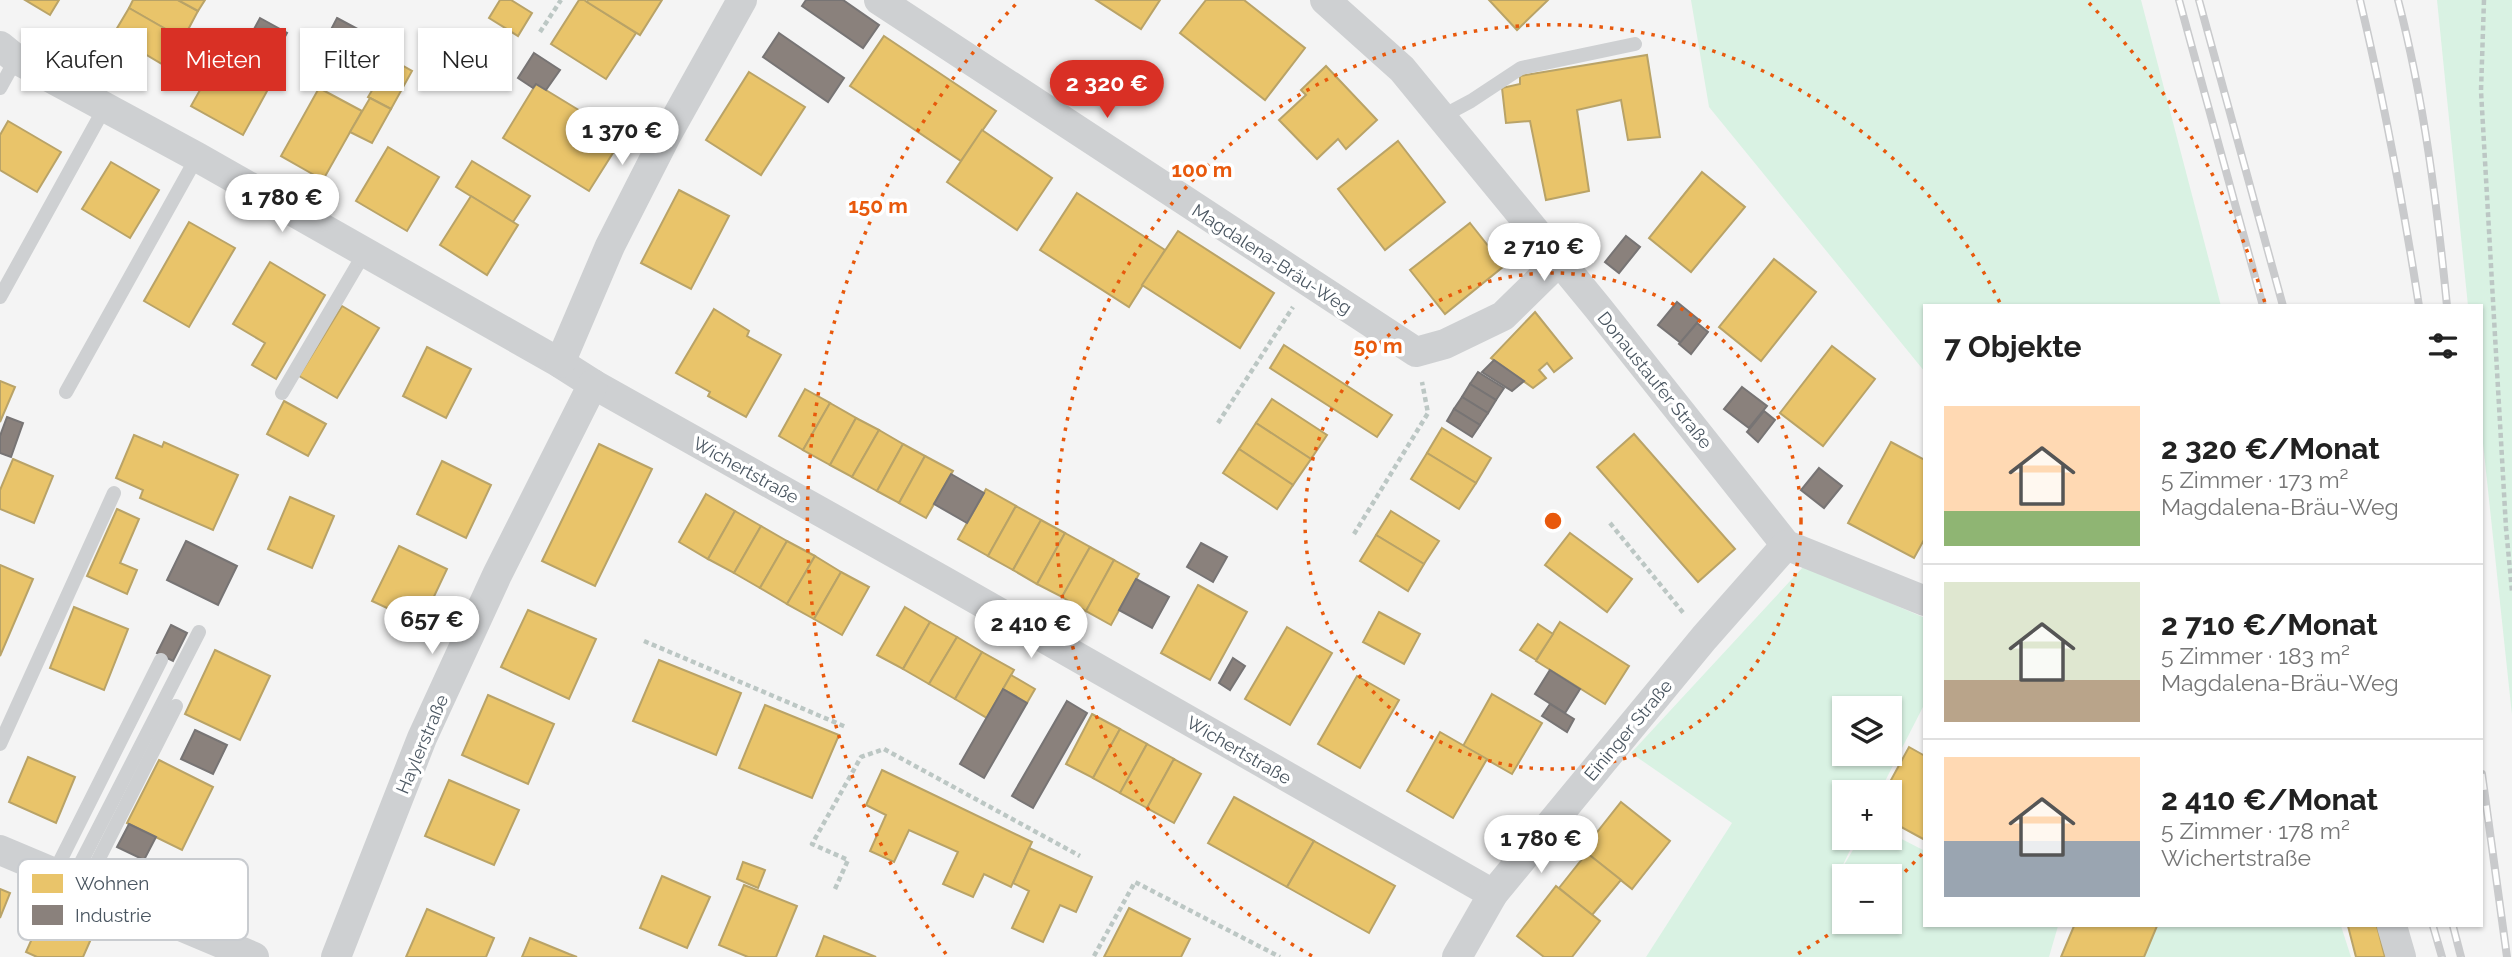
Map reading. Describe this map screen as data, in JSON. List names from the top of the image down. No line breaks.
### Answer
{"streets":{"street":["Magdalena-Bräu-Weg","Donaustaufer Straße","Wichertstraße","Eininger Straße","Haylerstraße"]},"crossings":[["Donaustaufer Straße","Eininger Straße"],["Wichertstraße","Eininger Straße"],["Wichertstraße","Haylerstraße"]],"legend":["Wohnen","Industrie"],"page":{"chip":["Kaufen","Mieten","Filter","Neu"],"price":["2 320 €","1 370 €","1 780 €","2 710 €","657 €","2 410 €","1 780 €"],"heading":"7 Objekte","list":[{"name":"2 320 €/Monat","note":"5 Zimmer · 173 m² · Magdalena-Bräu-Weg"},{"name":"2 710 €/Monat","note":"5 Zimmer · 183 m² · Magdalena-Bräu-Weg"},{"name":"2 410 €/Monat","note":"5 Zimmer · 178 m² · Wichertstraße"}],"map_buttons":["+","−"]},"rings":["100 m","150 m","50 m"]}
